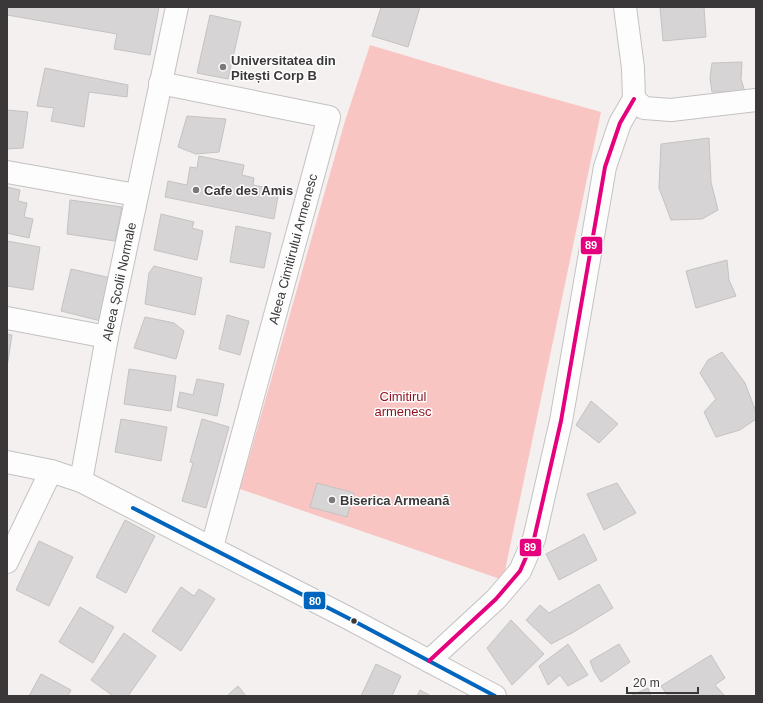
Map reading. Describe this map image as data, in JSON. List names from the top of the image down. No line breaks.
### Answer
{"streets":{"street":["Aleea Cimitirului Armenesc","Aleea Școlii Normale"]},"crossings":[["Aleea Cimitirului Armenesc","Aleea Școlii Normale"]],"parks":["Cimitirul armenesc"],"places":["Universitatea din Pitești Corp B","Cafe des Amis","Biserica Armeană"],"lines":["transit line 89","transit line 80"],"scale_bar":"20 m"}
